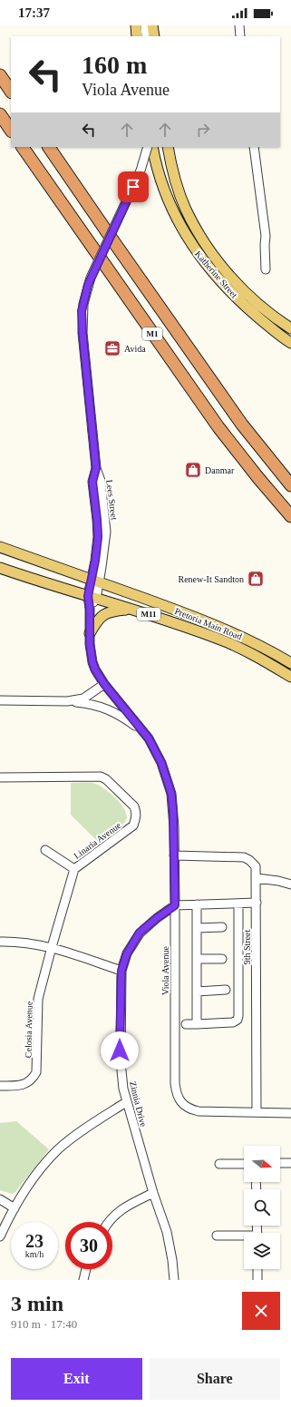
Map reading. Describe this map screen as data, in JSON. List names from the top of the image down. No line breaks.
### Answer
{"streets":{"highway":["M1"],"main road":["Katherine Street","M11","Pretoria Main Road"],"street":["Lees Street","Linaria Avenue","9th Street","Viola Avenue","Celosia Avenue","Zinnia Drive"]},"crossings":[["Lees Street","Pretoria Main Road"],["Lees Street","Viola Avenue"],["Pretoria Main Road","Viola Avenue"],["Linaria Avenue","Celosia Avenue"],["9th Street","Viola Avenue"],["Viola Avenue","Zinnia Drive"]],"places":{"office":["Avida"],"shop":["Danmar","Renew-It Sandton"]},"north":"right","page":{"status":"17:37","turn":["160 m","Viola Avenue"],"speed":"23 km/h","limit":"30","heading":["3 min","910 m · 17:40"],"buttons":["Exit","Share"]}}
